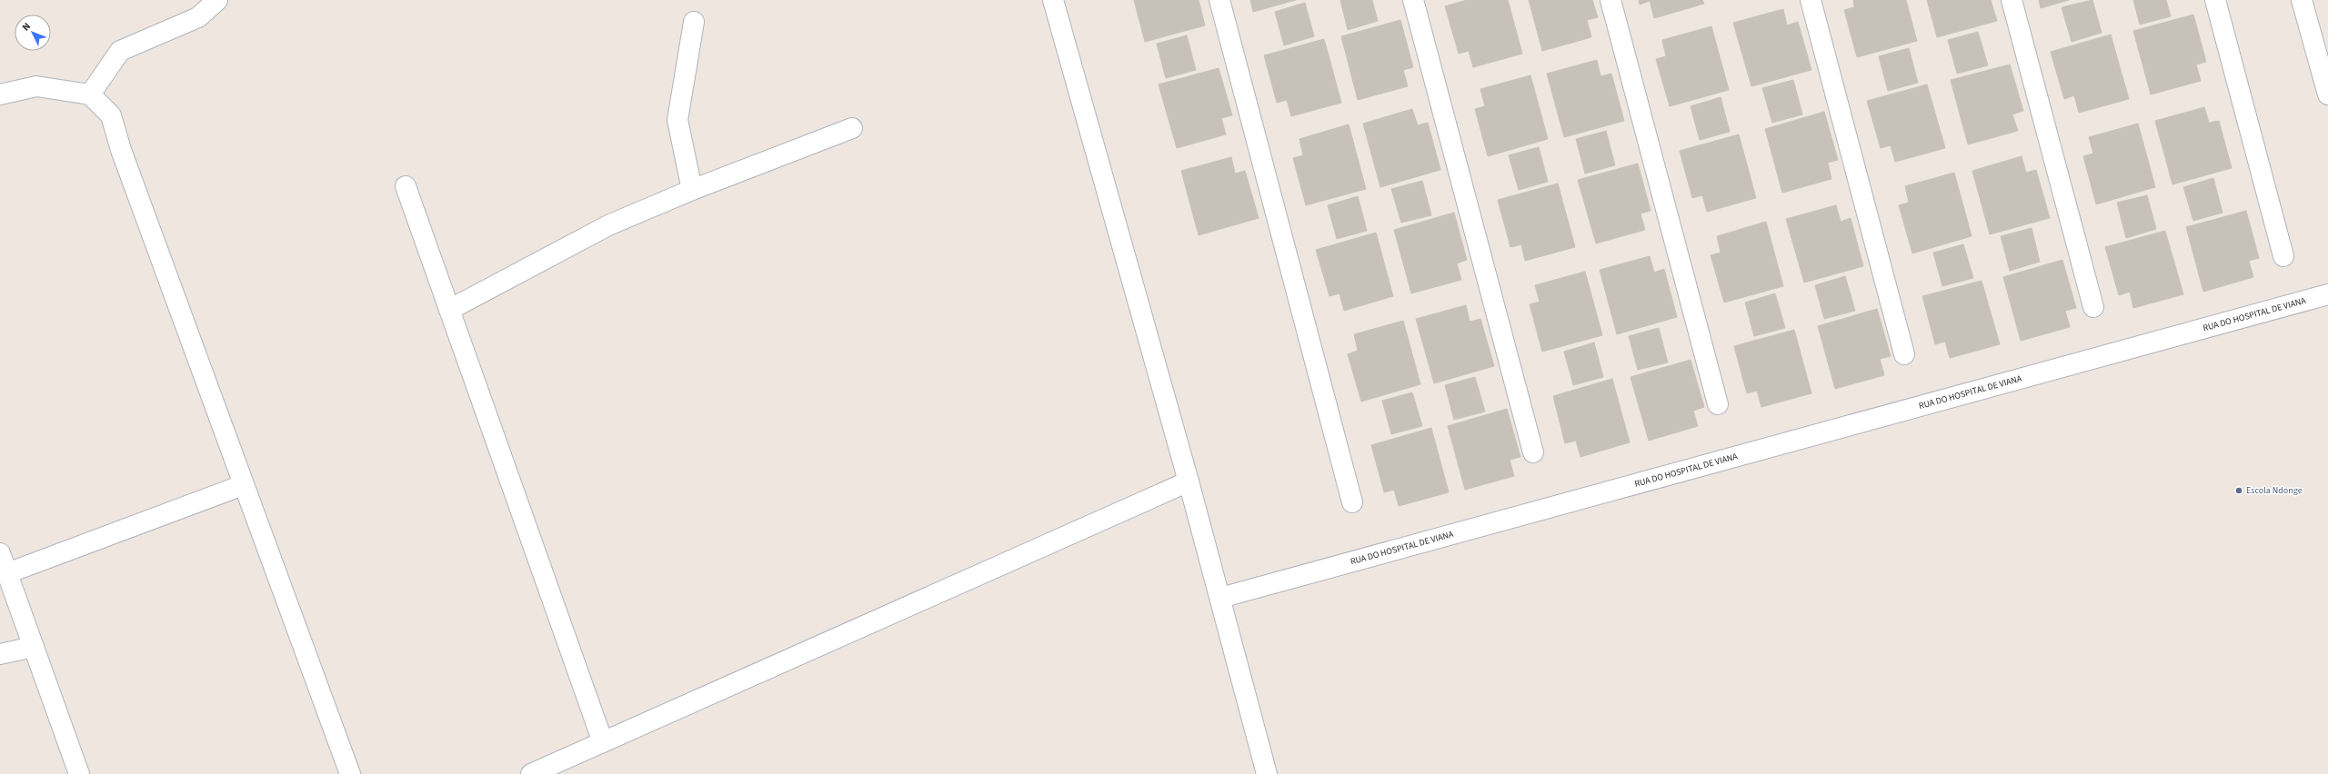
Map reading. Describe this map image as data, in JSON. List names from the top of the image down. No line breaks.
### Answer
{"streets":{"street":["RUA DO HOSPITAL DE VIANA"]},"places":["Escola Ndonge"],"north":"top left"}
